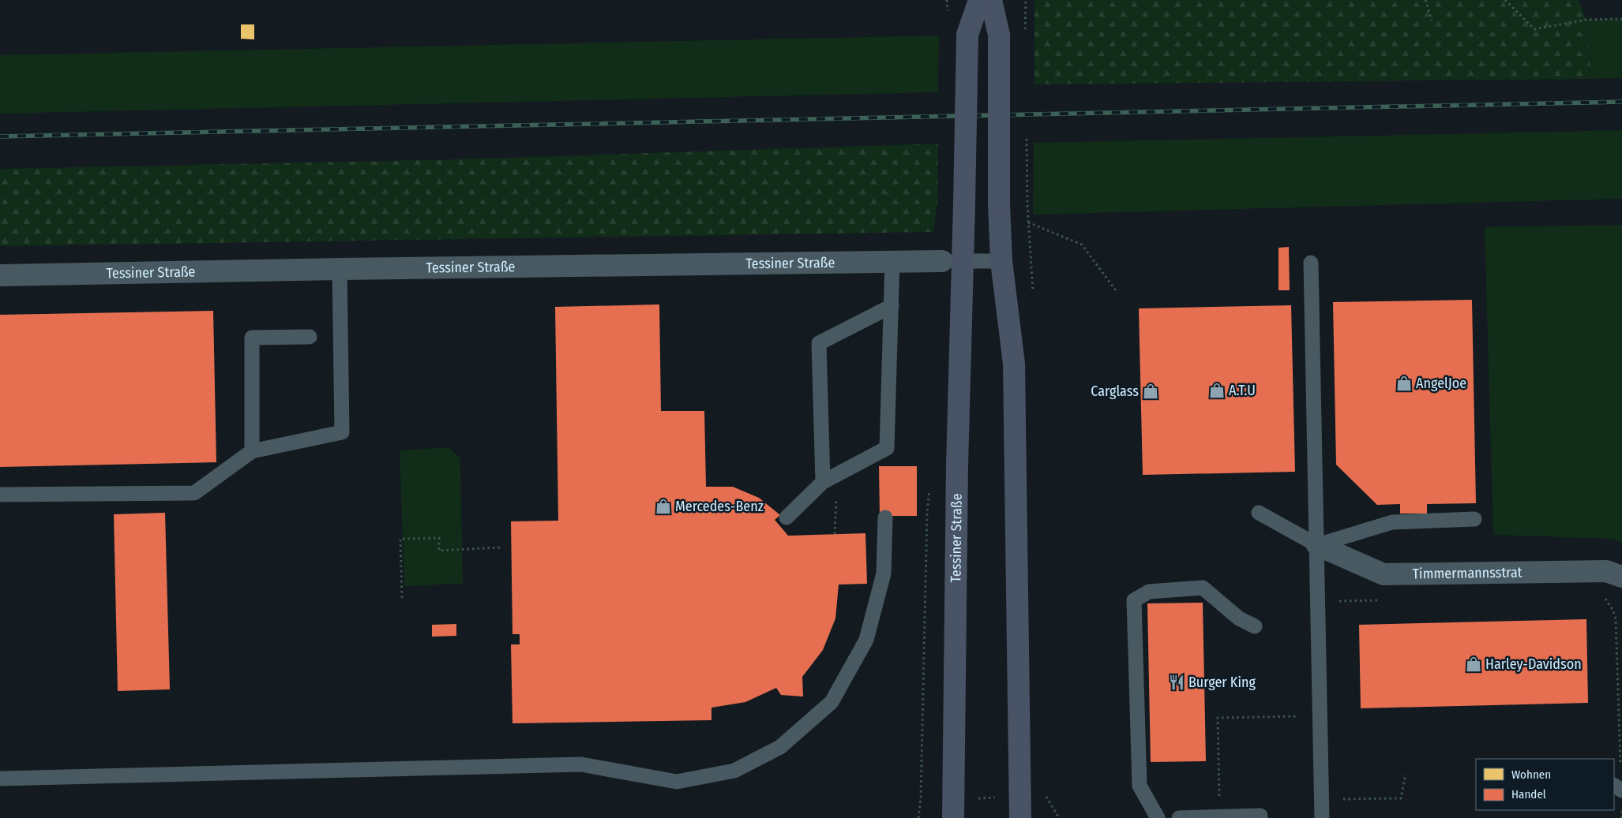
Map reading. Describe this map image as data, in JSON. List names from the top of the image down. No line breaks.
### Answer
{"streets":{"main road":["Tessiner Straße"],"street":["Timmermannsstrat"]},"places":{"shop":["AngelJoe","A.T.U","Carglass","Mercedes-Benz","Harley-Davidson"],"restaurant":["Burger King"]},"legend":["Wohnen","Handel"]}
